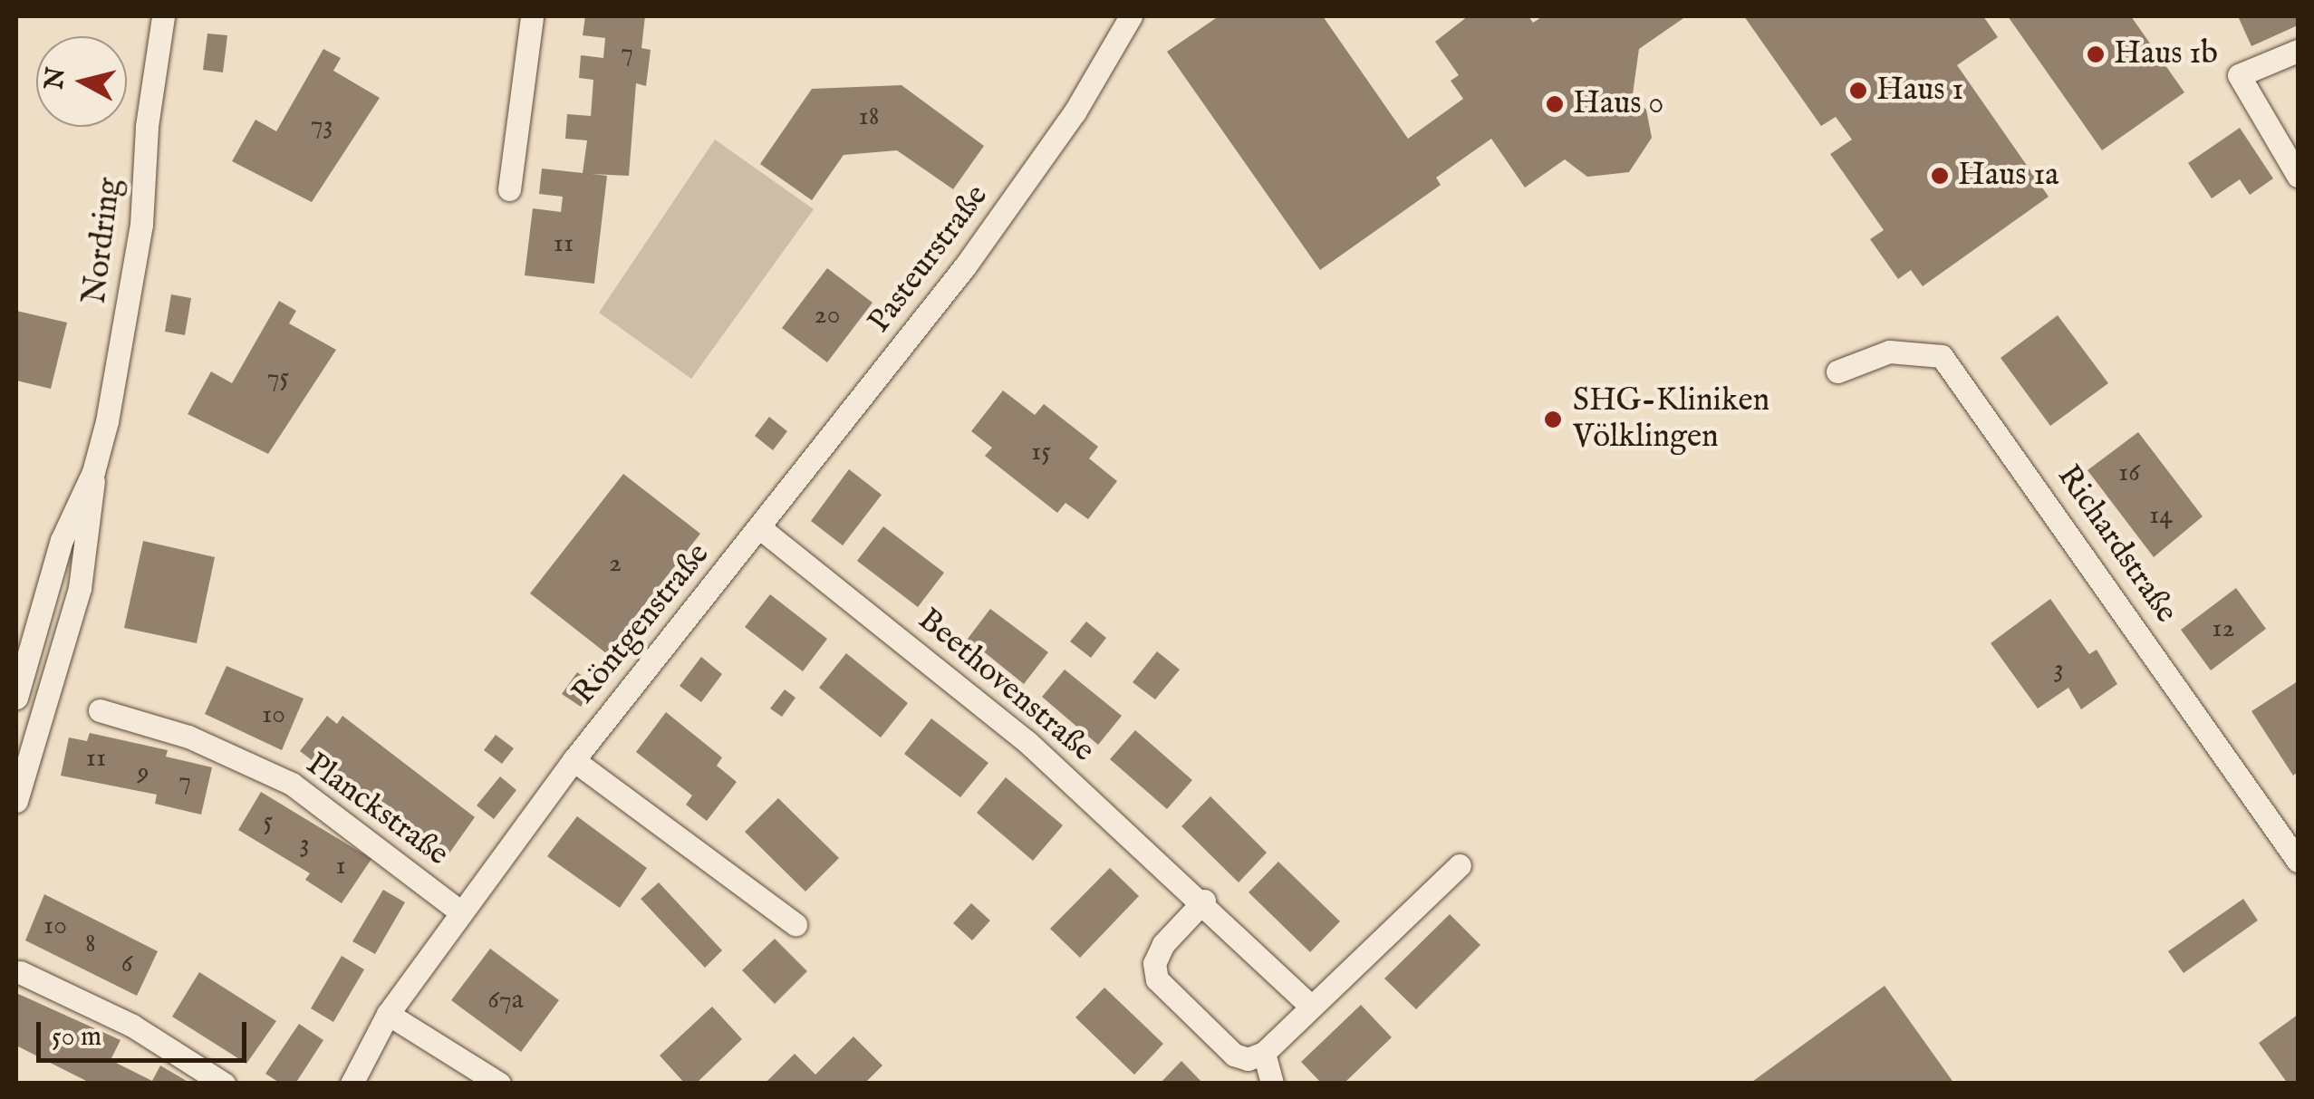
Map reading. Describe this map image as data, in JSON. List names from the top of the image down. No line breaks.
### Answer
{"streets":{"street":["Nordring","Pasteurstraße","Richardstraße","Röntgenstraße","Beethovenstraße","Planckstraße"]},"crossings":[["Pasteurstraße","Röntgenstraße"],["Pasteurstraße","Beethovenstraße"],["Röntgenstraße","Beethovenstraße"],["Röntgenstraße","Planckstraße"]],"places":["Haus 1b","Haus 1","Haus 0","Haus 1a","SHG-Kliniken Völklingen"],"house_numbers":["7","18","73","11","20","75","15","16","14","2","12","3","10","11","9","7","5","3","1","10","8","6","67a"],"scale_bar":"50 m","north":"left"}
